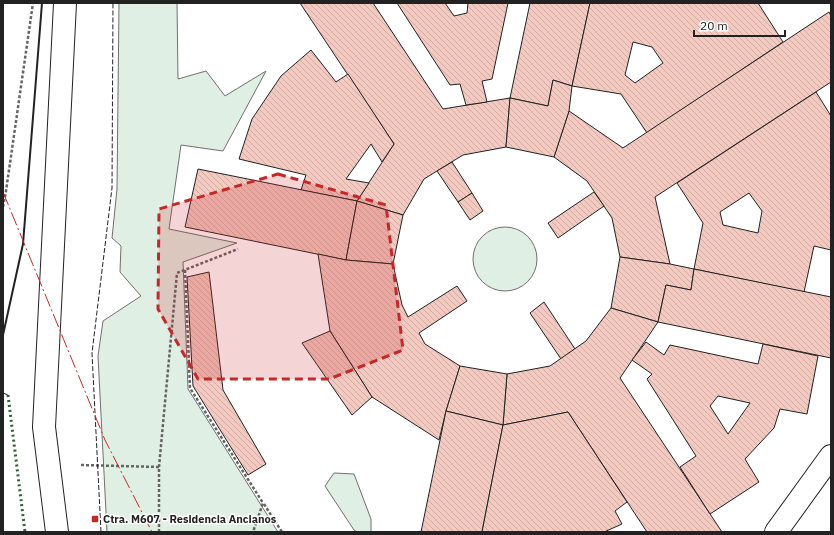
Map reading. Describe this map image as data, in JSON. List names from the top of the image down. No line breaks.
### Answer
{"places":{"transit":["Ctra. M607 - Residencia Ancianos"]},"scale_bar":"20 m"}
